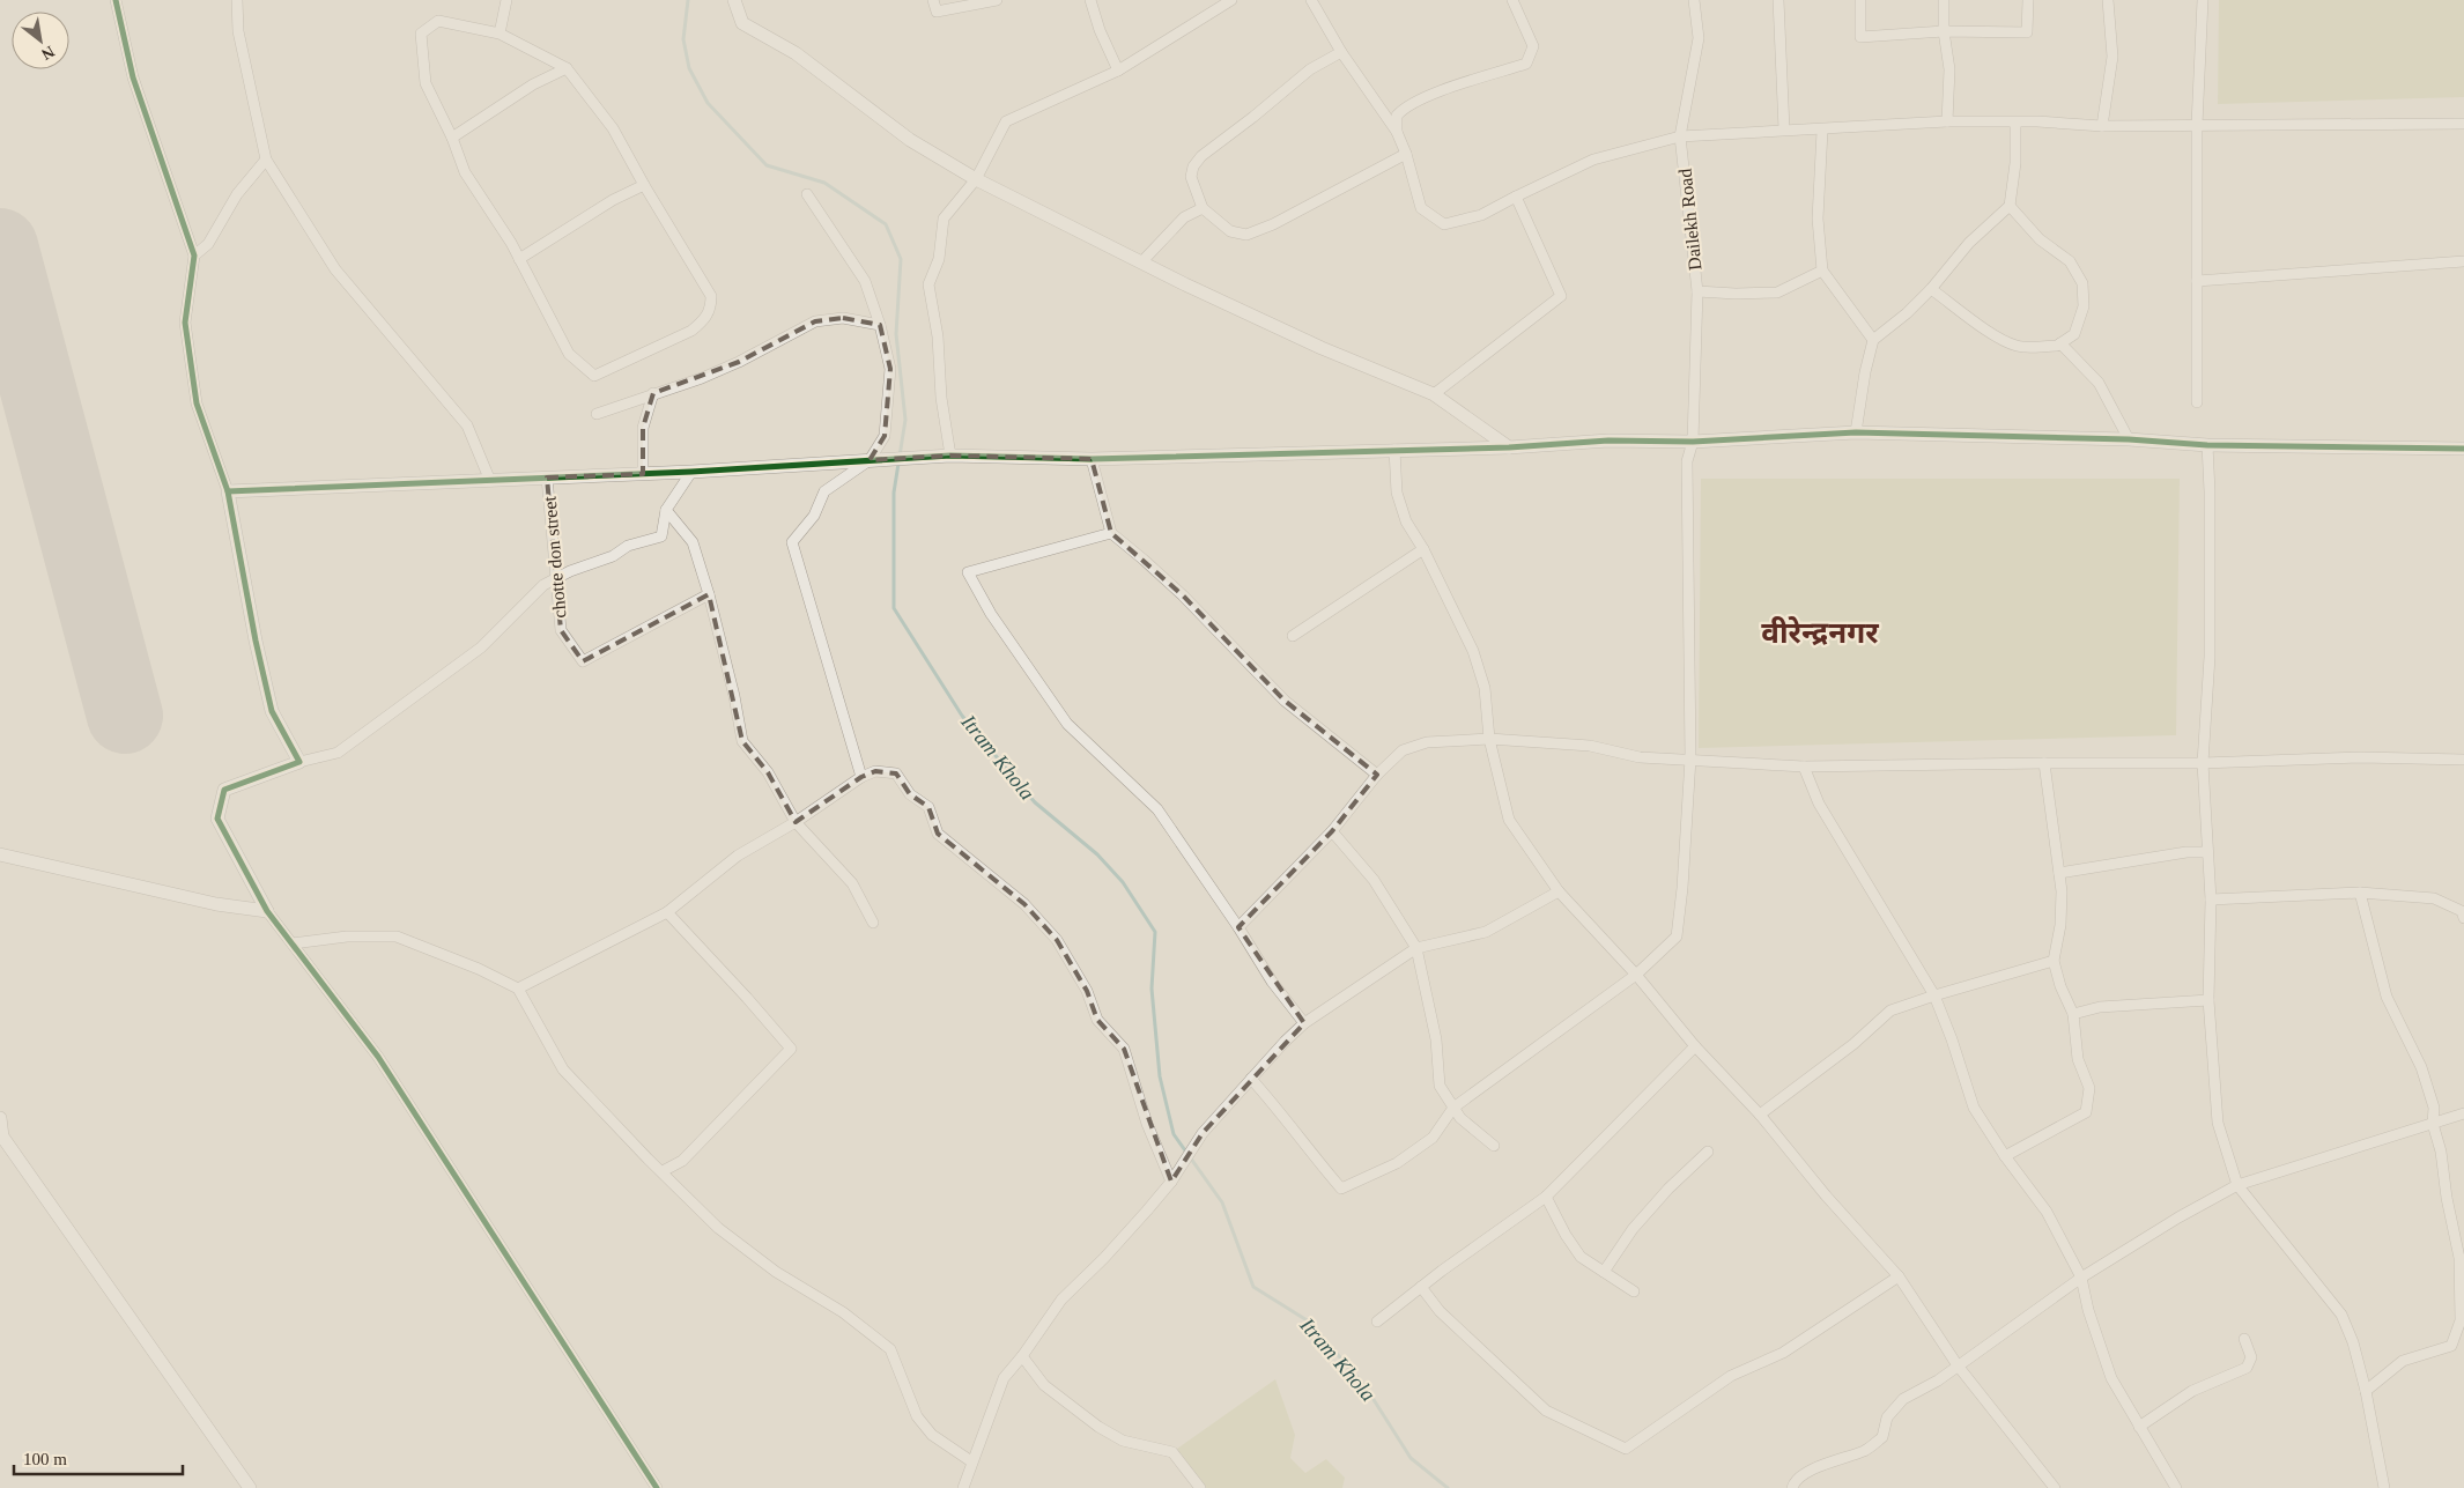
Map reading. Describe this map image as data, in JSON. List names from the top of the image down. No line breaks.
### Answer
{"streets":{"street":["Dailekh Road","chotte don street"]},"districts":["वीरेन्द्रनगर"],"water":["Itram Khola"],"scale_bar":"100 m","north":"bottom right"}
